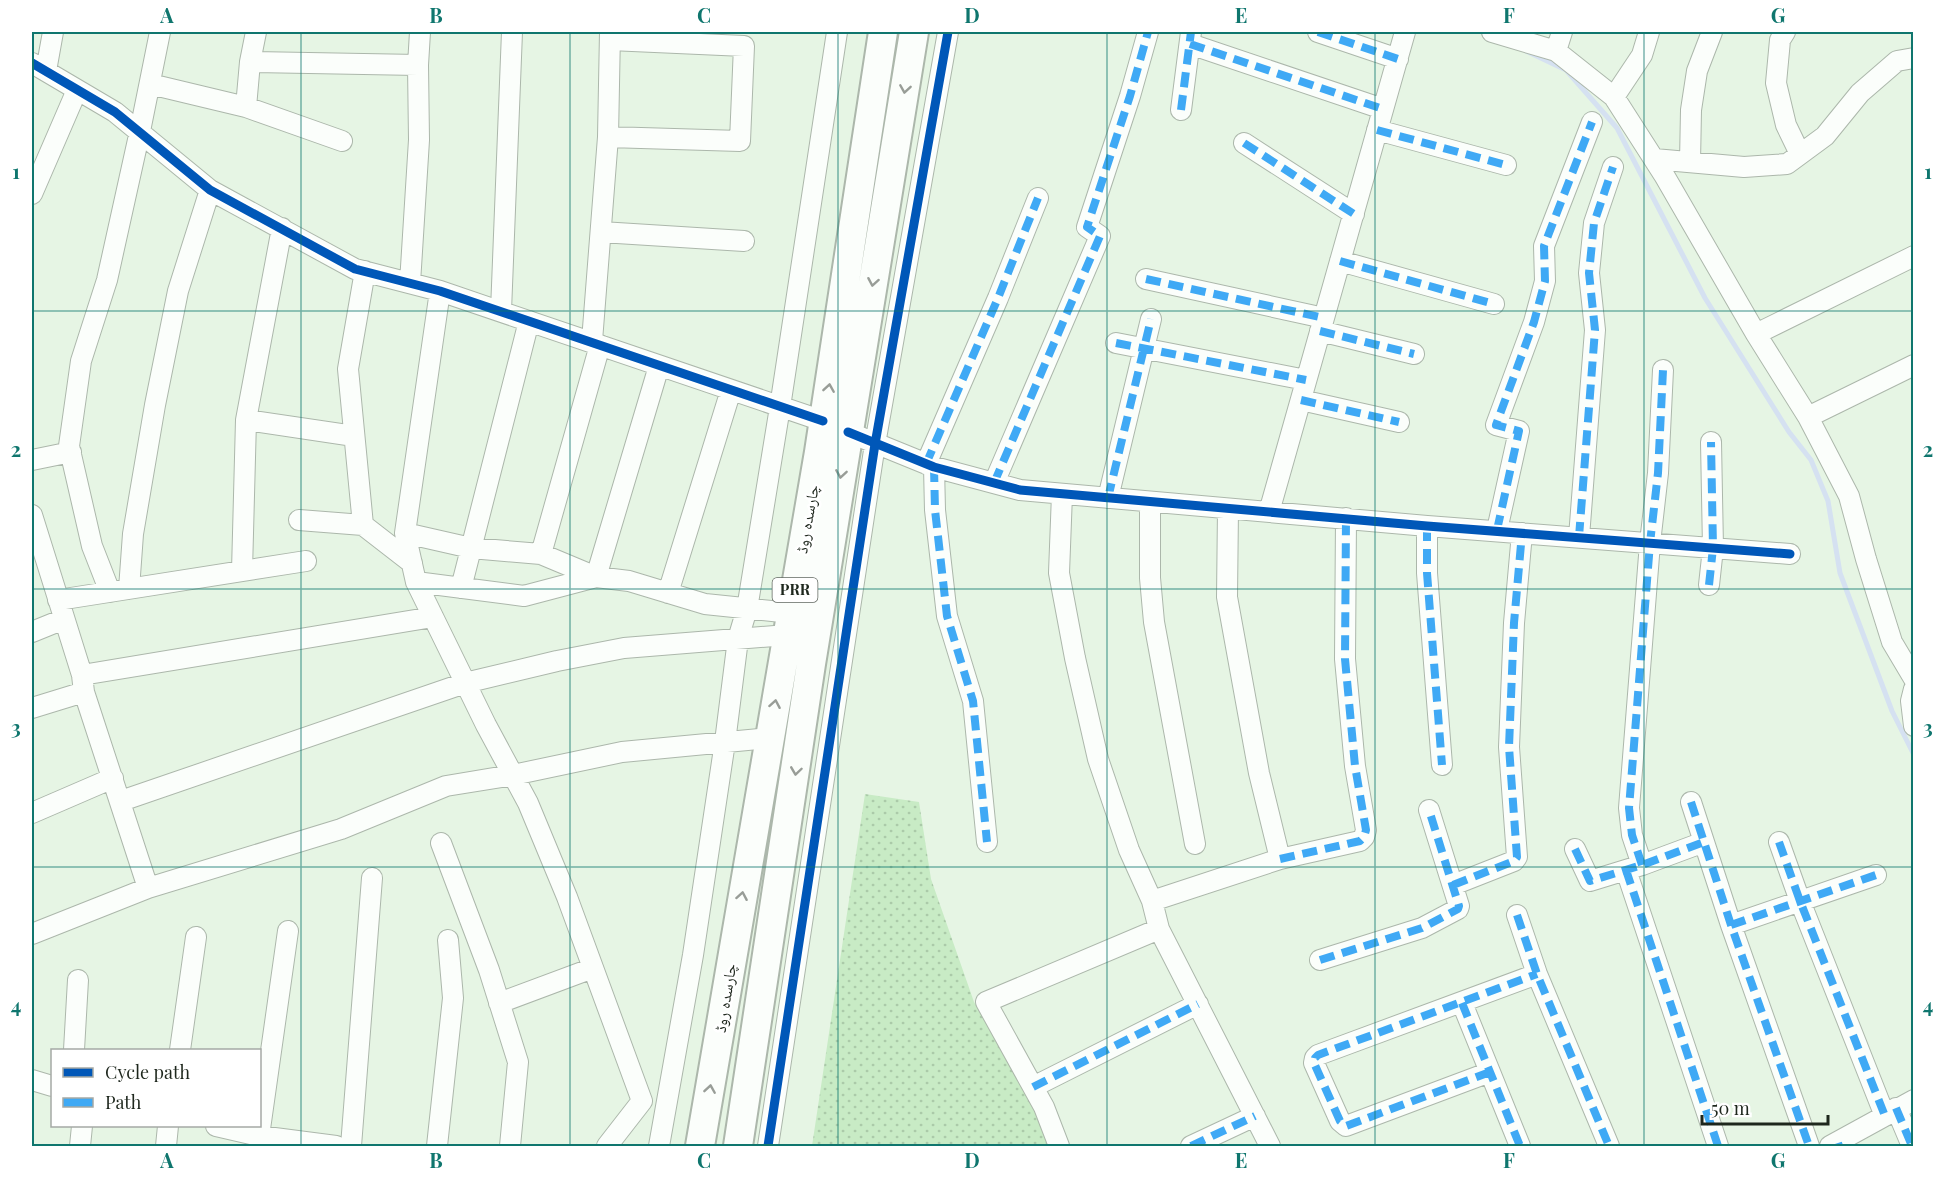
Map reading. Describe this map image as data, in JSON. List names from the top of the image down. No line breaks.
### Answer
{"streets":{"highway":["چارسدہ روڈ","PRR"]},"legend":["Cycle path","Path"],"scale_bar":"50 m","grid":{"columns":["A","B","C","D","E","F","G"],"rows":["1","2","3","4"]}}
